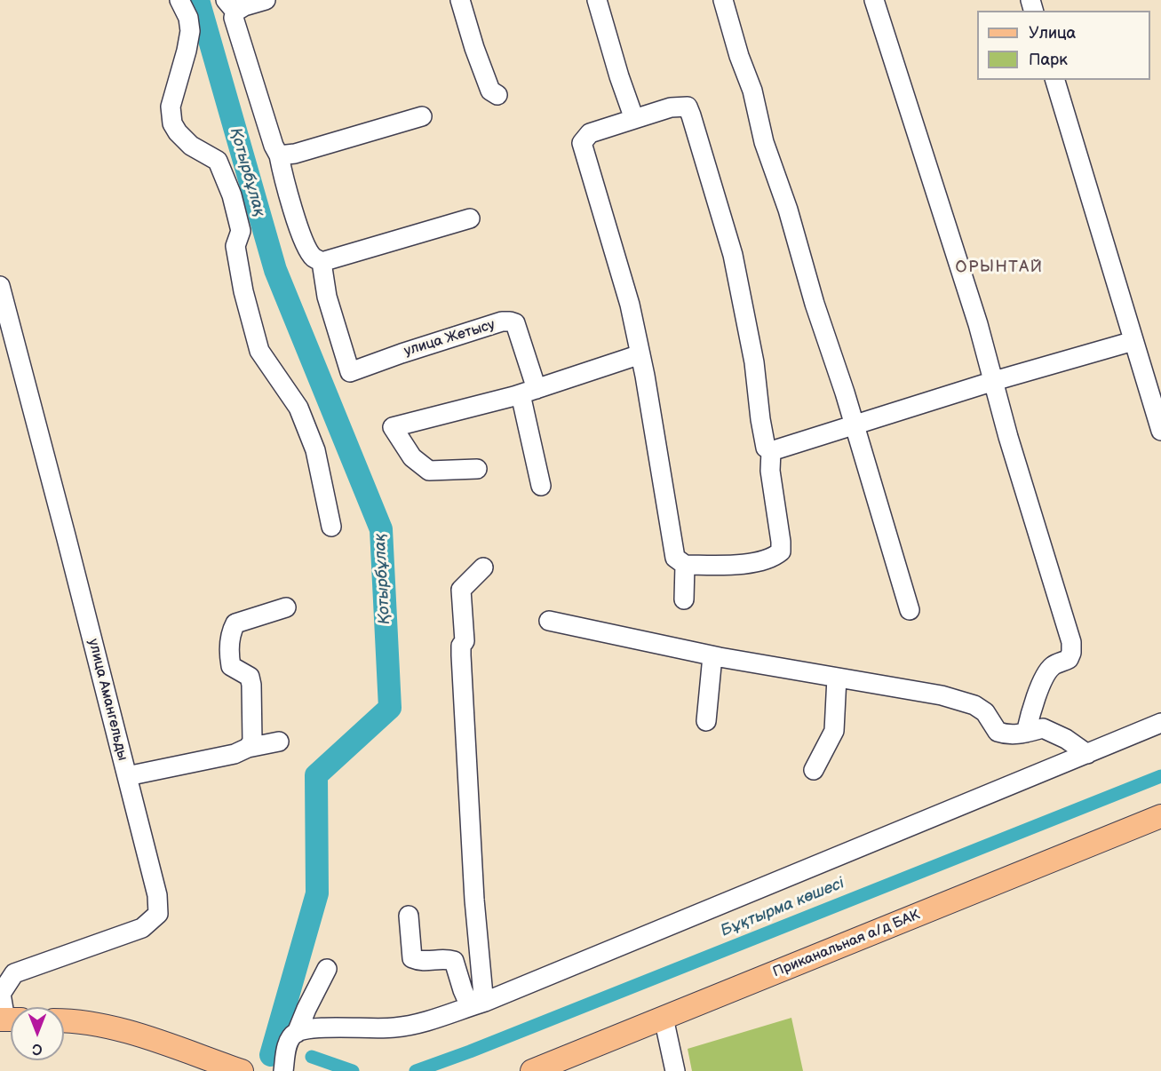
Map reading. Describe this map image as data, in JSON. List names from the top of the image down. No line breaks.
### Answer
{"streets":{"main road":["Приканальная а/д БАК"],"street":["улица Жетысу","улица Амангельды"]},"districts":["ОРЫНТАЙ"],"water":["Қотырбұлақ","Бұқтырма көшесі"],"legend":["Улица","Парк"],"north":"bottom"}
